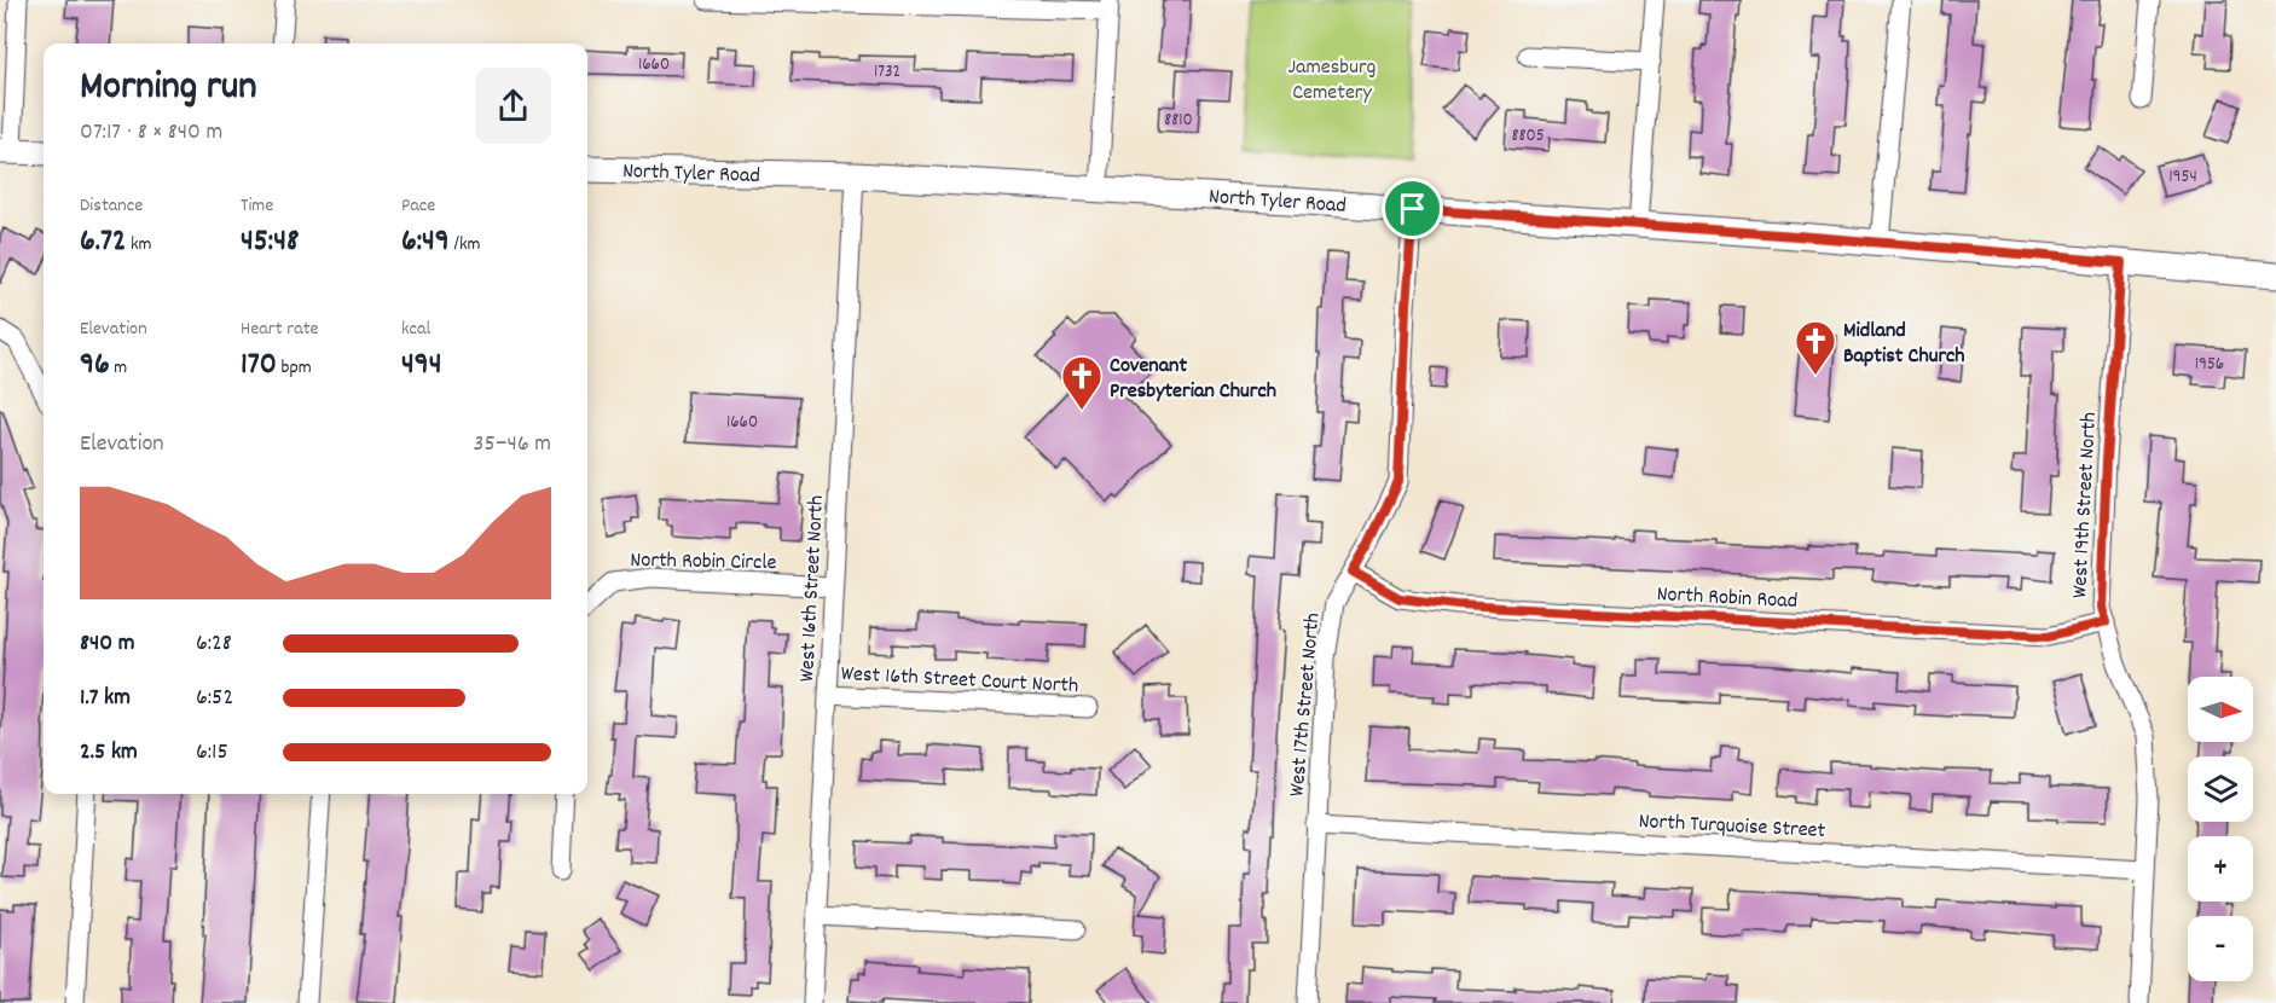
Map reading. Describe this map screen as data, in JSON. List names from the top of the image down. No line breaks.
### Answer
{"streets":{"main road":["North Tyler Road"],"street":["West 19th Street North","North Robin Circle","West 16th Street North","North Robin Road","West 16th Street Court North","West 17th Street North","North Turquoise Street"]},"crossings":[["North Tyler Road","West 19th Street North"],["North Tyler Road","West 16th Street North"],["North Tyler Road","West 17th Street North"],["West 19th Street North","North Robin Road"],["West 19th Street North","North Turquoise Street"],["North Robin Circle","West 16th Street North"],["West 16th Street North","West 16th Street Court North"],["North Robin Road","West 17th Street North"],["West 17th Street North","North Turquoise Street"]],"parks":["Jamesburg Cemetery"],"places":{"church":["Midland Baptist Church","Covenant Presbyterian Church"]},"house_numbers":["1660","1732","8810","8805","1954","1956","1660"],"north":"right","page":{"heading":["Morning run","07:17 · 8 × 840 m"],"stats":[["Distance","6.72 km"],["Time","45:48"],["Pace","6:49 /km"],["Elevation","96 m"],["Heart rate","170 bpm"],["kcal","494"]],"chart":["Elevation","35–46 m"],"list":[{"name":"840 m","note":"6:28"},{"name":"1.7 km","note":"6:52"},{"name":"2.5 km","note":"6:15"}],"map_buttons":["+","−"]}}
